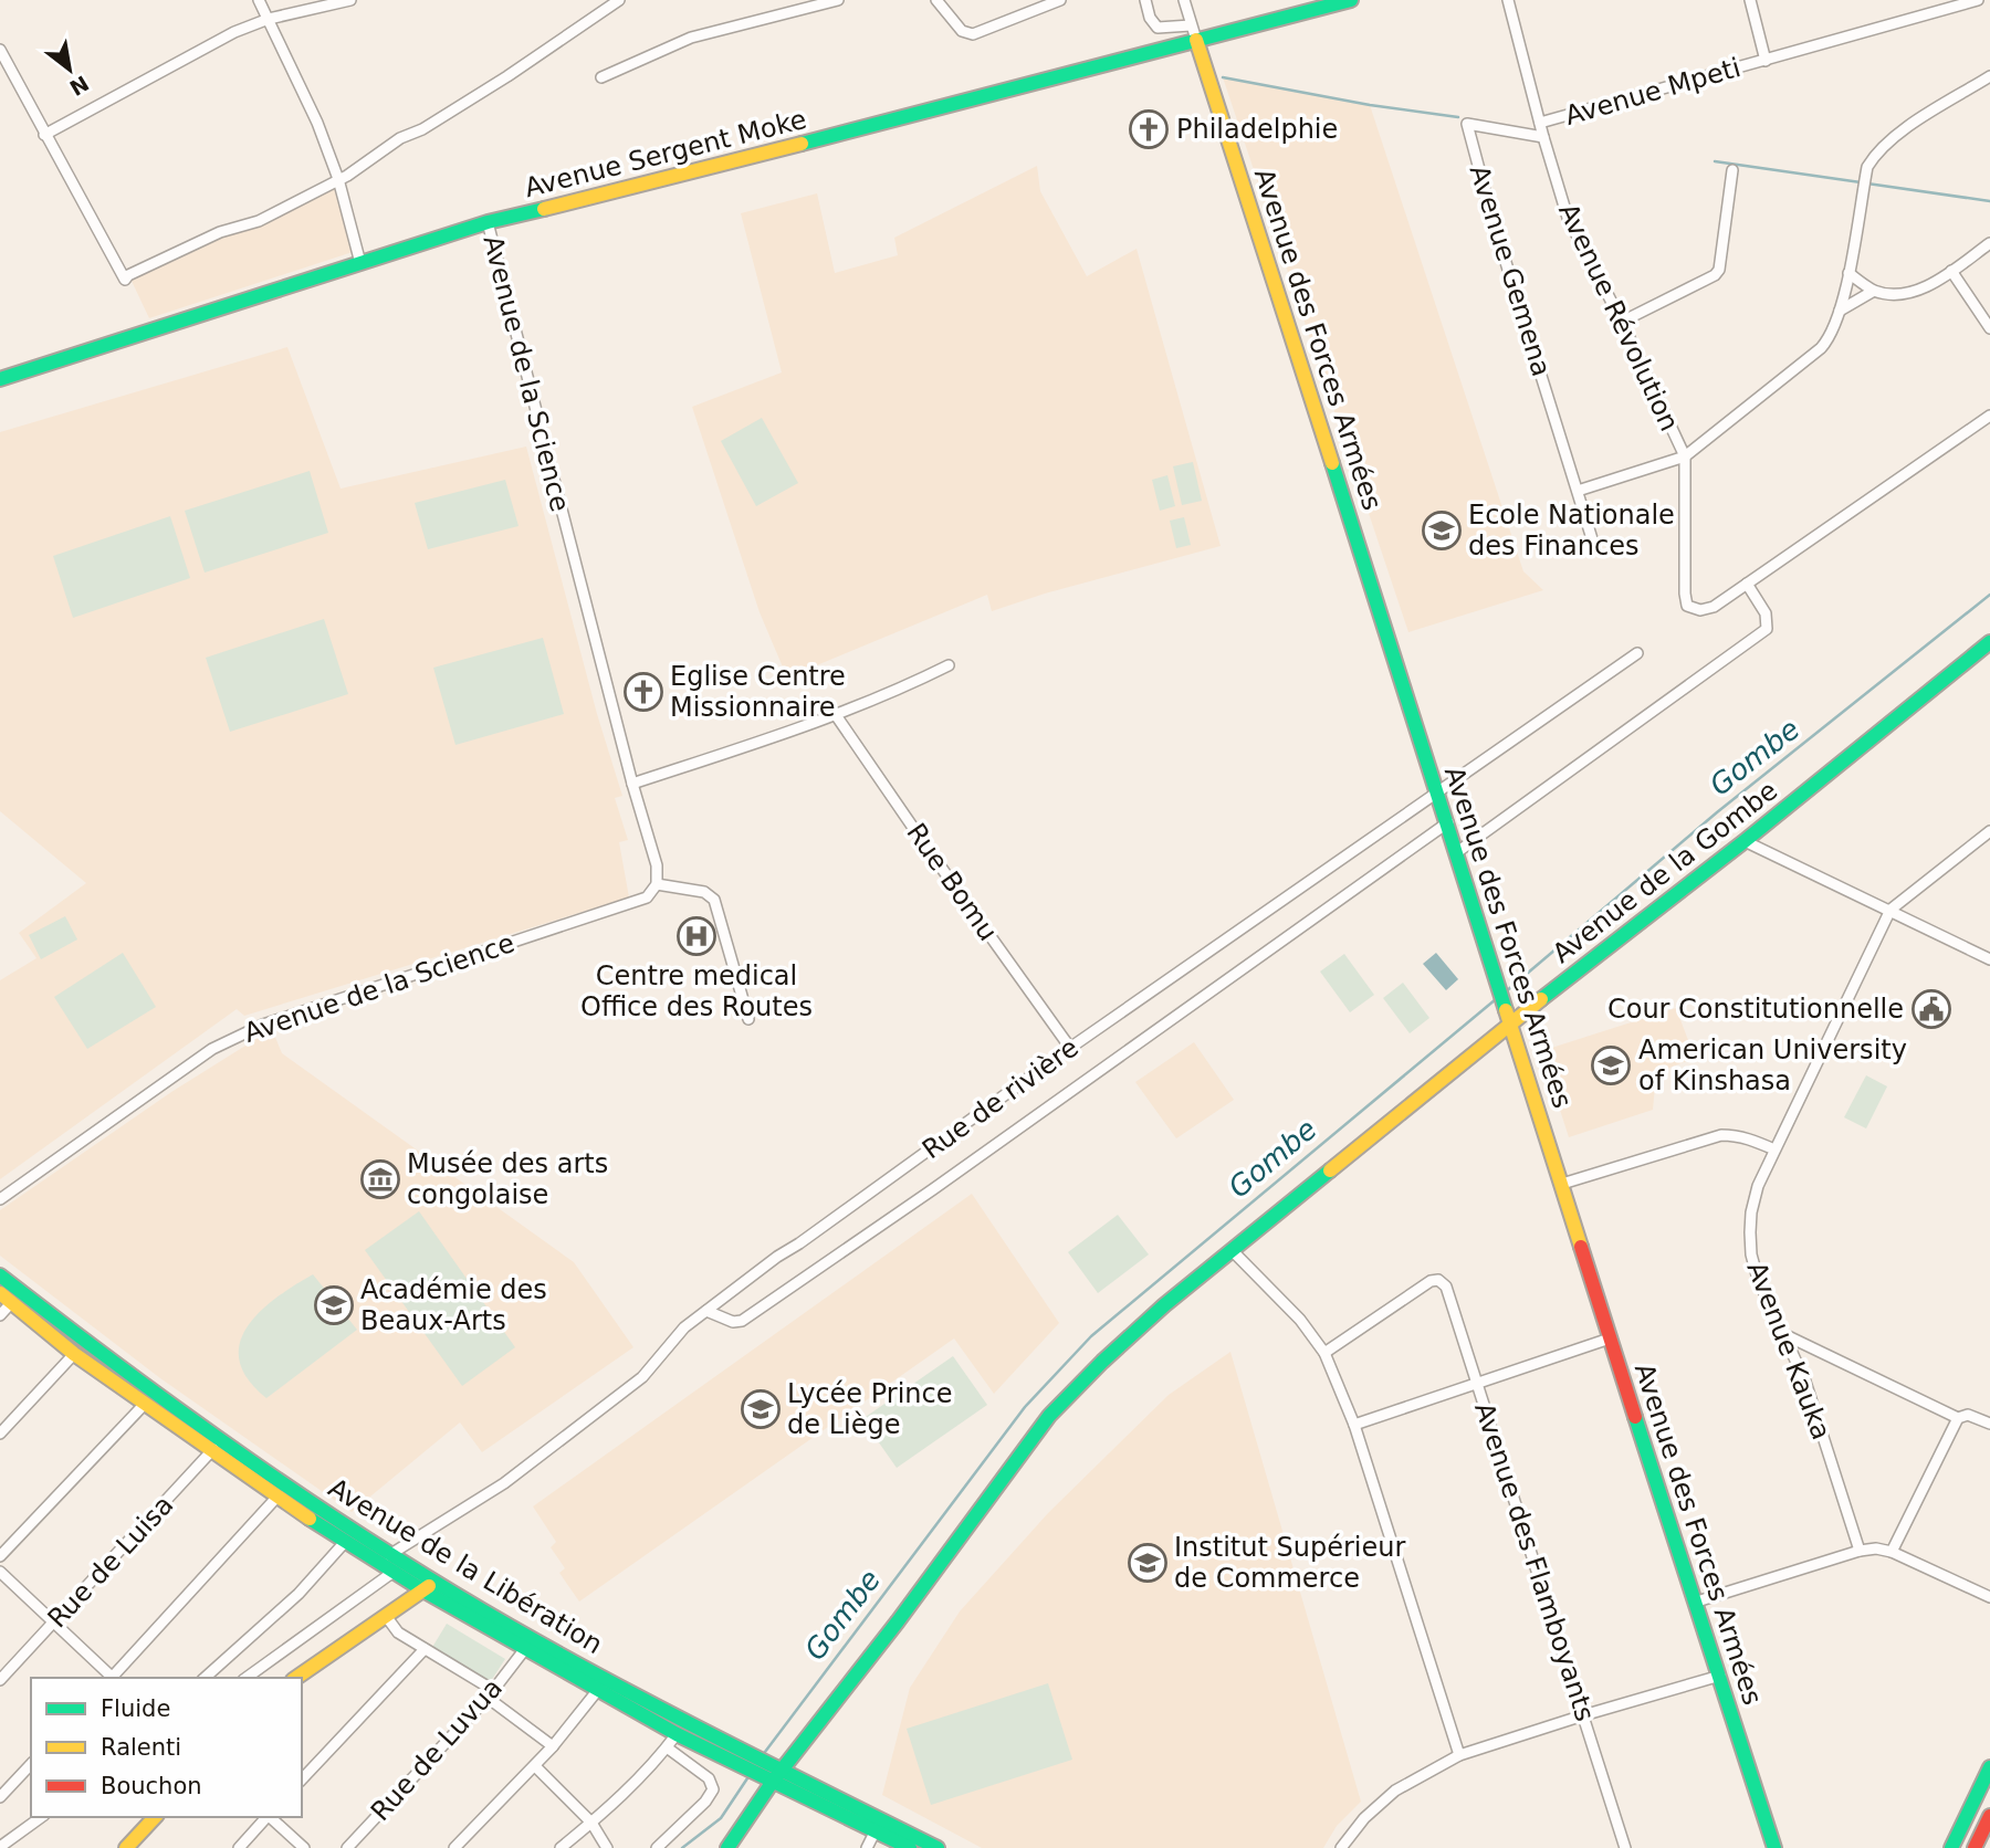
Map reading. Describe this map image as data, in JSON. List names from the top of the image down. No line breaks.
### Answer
{"streets":{"street":["Avenue Mpeti","Avenue Sergent Moke","Avenue Gemena","Avenue Révolution","Avenue des Forces Armées","Avenue de la Science","Avenue de la Gombe","Rue Bomu","Rue de rivière","Avenue Kauka","Rue de Luisa","Avenue des Flamboyants","Avenue de la Libération","Rue de Luvua"]},"crossings":[["Avenue Mpeti","Avenue Révolution"],["Avenue Sergent Moke","Avenue des Forces Armées"],["Avenue Sergent Moke","Avenue de la Science"],["Avenue Gemena","Avenue Révolution"],["Avenue des Forces Armées","Avenue de la Gombe"],["Avenue des Forces Armées","Rue de rivière"],["Avenue de la Gombe","Avenue de la Libération"],["Rue Bomu","Rue de rivière"],["Rue de rivière","Avenue de la Libération"],["Rue de Luisa","Avenue de la Libération"],["Avenue de la Libération","Rue de Luvua"]],"water":["Gombe"],"places":{"church":["Philadelphie","Eglise Centre Missionnaire"],"school or university":["Ecole Nationale des Finances","American University of Kinshasa","Académie des Beaux-Arts","Lycée Prince de Liège","Institut Supérieur de Commerce"],"hospital":["Centre medical Office des Routes"],"public building":["Cour Constitutionnelle"],"museum":["Musée des arts congolaise"]},"legend":["Fluide","Ralenti","Bouchon"],"north":"bottom right"}
